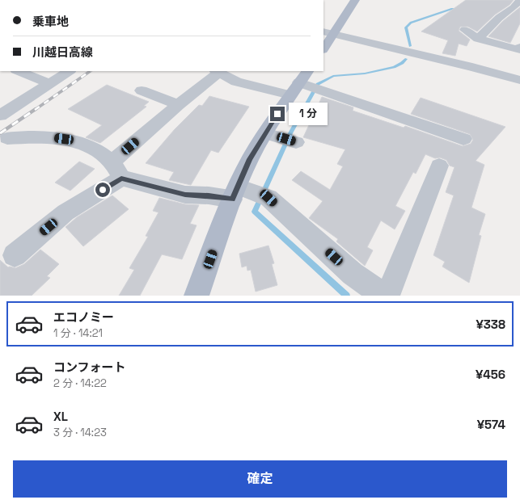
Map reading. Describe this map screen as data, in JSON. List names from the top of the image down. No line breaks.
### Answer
{"page":{"banner":["乗車地","川越日高線"],"bubble":"1 分","list":[{"name":"エコノミー","note":"1 分 · 14:21","value":"¥338"},{"name":"コンフォート","note":"2 分 · 14:22","value":"¥456"},{"name":"XL","note":"3 分 · 14:23","value":"¥574"}],"buttons":"確定"}}
